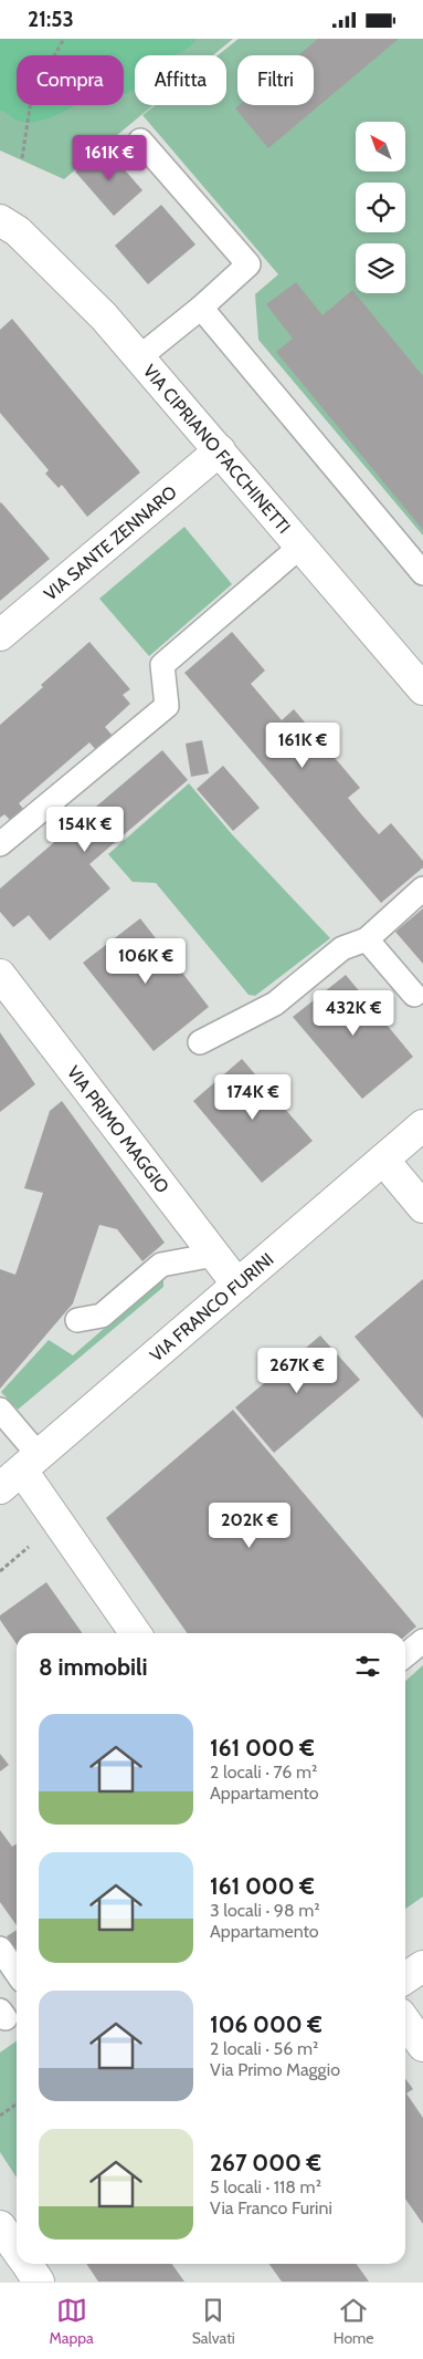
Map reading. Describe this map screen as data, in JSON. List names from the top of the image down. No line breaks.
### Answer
{"streets":{"street":["VIA CIPRIANO FACCHINETTI","VIA SANTE ZENNARO","VIA PRIMO MAGGIO","VIA FRANCO FURINI"]},"crossings":[["VIA CIPRIANO FACCHINETTI","VIA SANTE ZENNARO"],["VIA PRIMO MAGGIO","VIA FRANCO FURINI"]],"north":"top left","page":{"status":"21:53","chip":["Compra","Affitta","Filtri"],"price":["161K €","161K €","154K €","106K €","432K €","174K €","267K €","202K €"],"heading":"8 immobili","list":[{"name":"161 000 €","note":"2 locali · 76 m² · Appartamento"},{"name":"161 000 €","note":"3 locali · 98 m² · Appartamento"},{"name":"106 000 €","note":"2 locali · 56 m² · Via Primo Maggio"},{"name":"267 000 €","note":"5 locali · 118 m² · Via Franco Furini"}],"tabs":["Mappa","Salvati","Home"]}}
